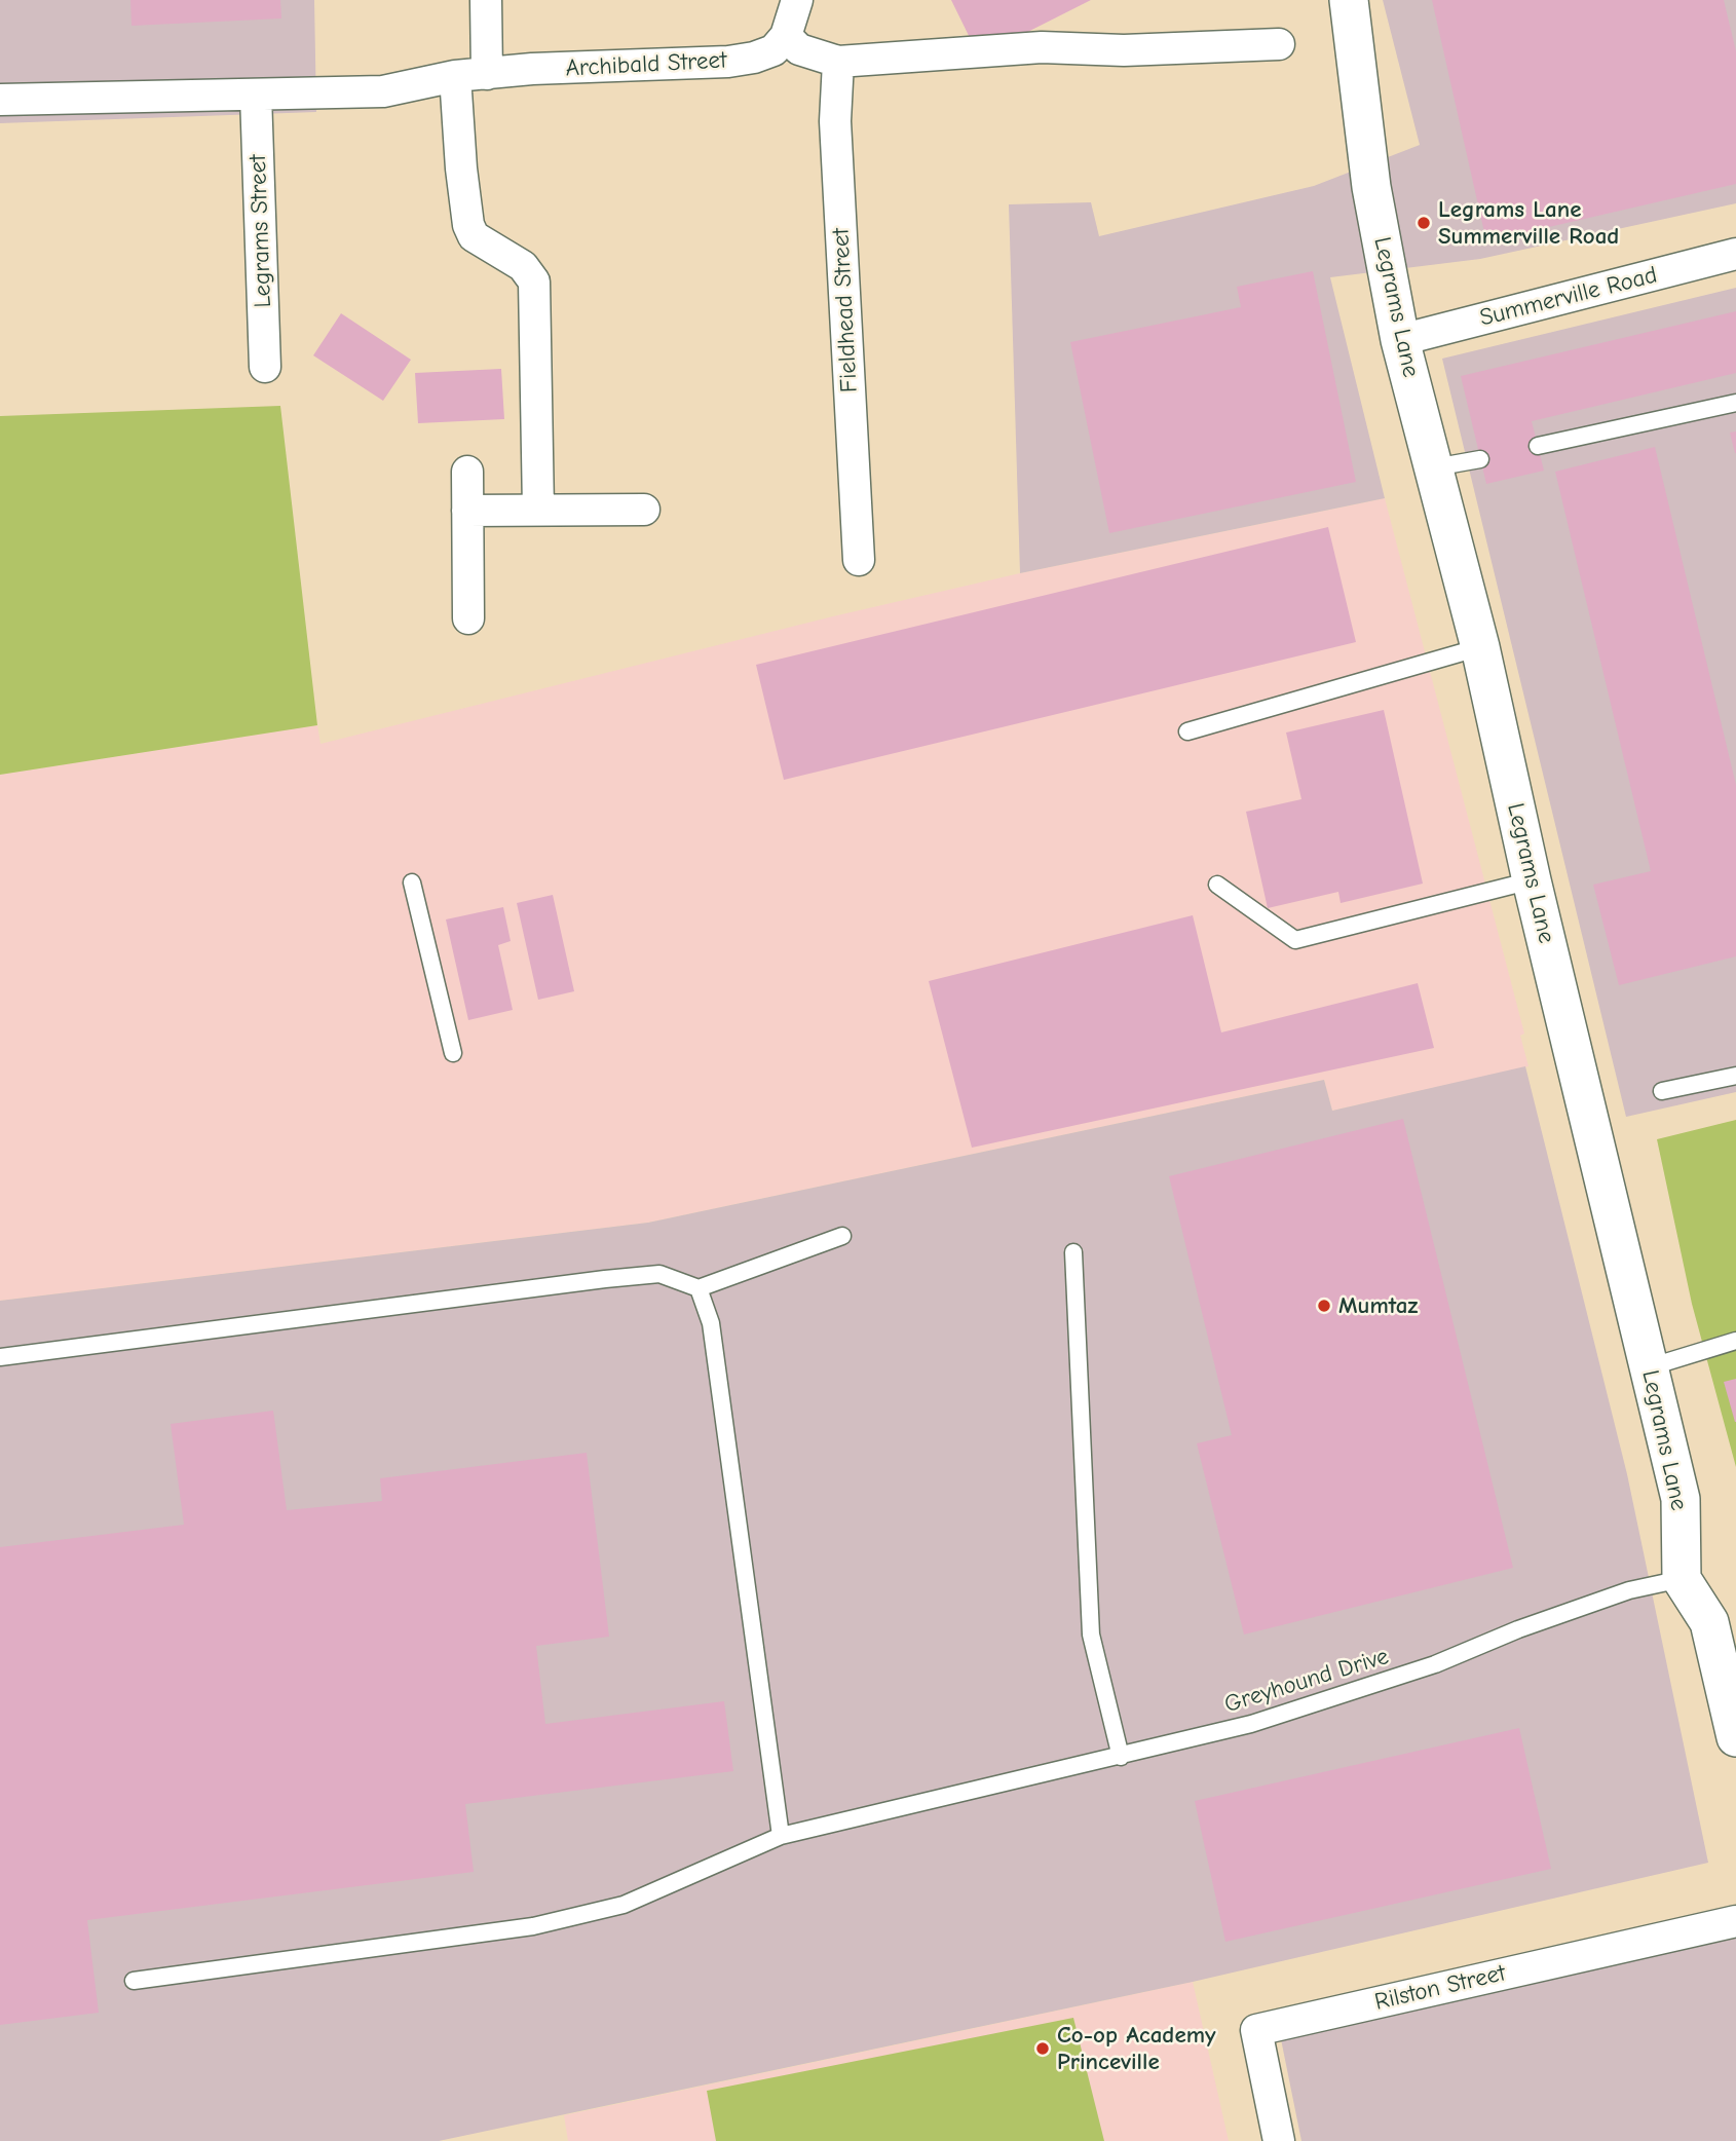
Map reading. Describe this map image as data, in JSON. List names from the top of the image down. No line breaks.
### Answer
{"streets":{"street":["Archibald Street","Legrams Street","Summerville Road","Legrams Lane","Fieldhead Street","Rilston Street"],"lane":["Greyhound Drive"]},"crossings":[["Archibald Street","Legrams Street"],["Summerville Road","Legrams Lane"],["Legrams Lane","Greyhound Drive"]],"places":["Legrams Lane Summerville Road","Mumtaz","Co-op Academy Princeville"]}
